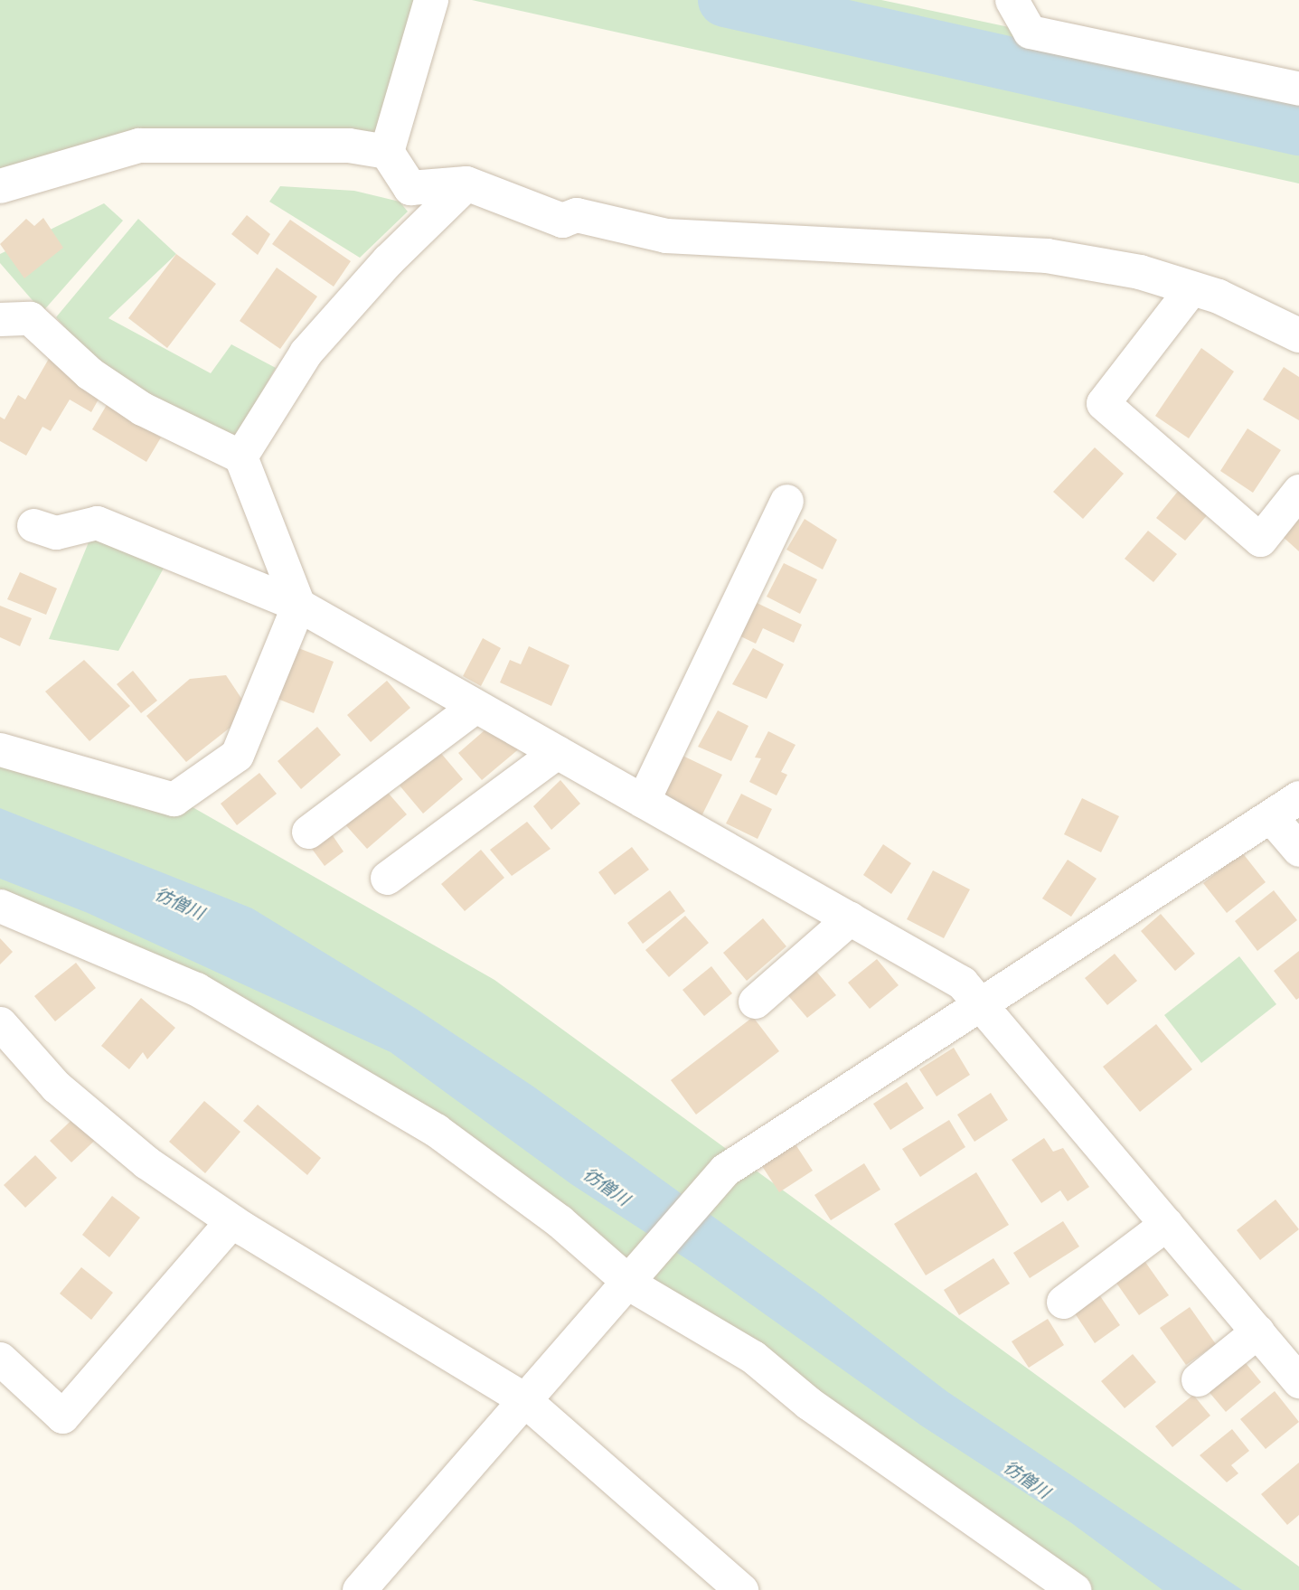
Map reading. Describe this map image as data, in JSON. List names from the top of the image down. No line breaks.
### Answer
{"water":["彷僧川"]}
